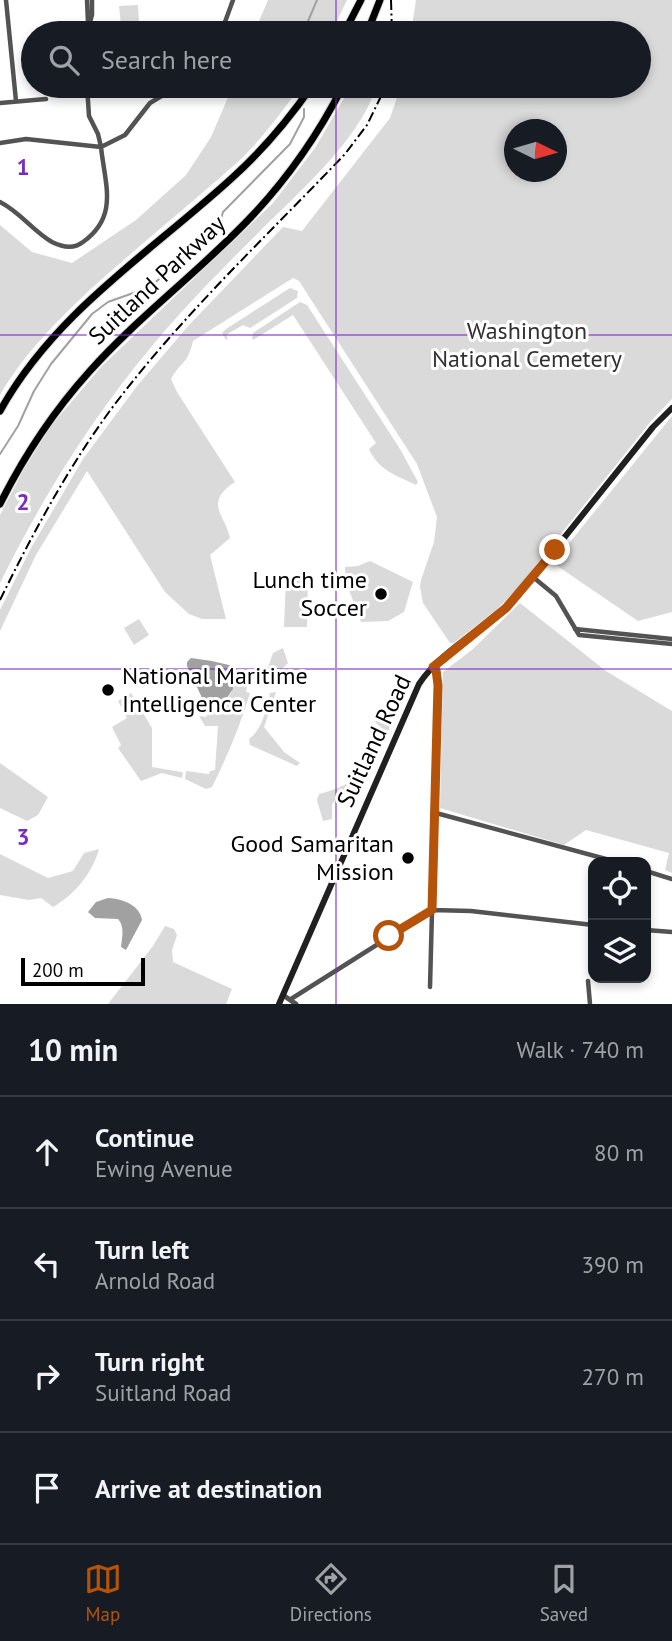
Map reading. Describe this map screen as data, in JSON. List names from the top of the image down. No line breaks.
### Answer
{"streets":{"highway":["Suitland Parkway"],"main road":["Suitland Road"]},"parks":["Washington National Cemetery"],"places":["Lunch time Soccer","National Maritime Intelligence Center","Good Samaritan Mission"],"scale_bar":"200 m","north":"right","page":{"search":"Search here","scale":"200 m","heading":["10 min","Walk · 740 m"],"list":[["Continue","Ewing Avenue","80 m"],["Turn left","Arnold Road","390 m"],["Turn right","Suitland Road","270 m"],"Arrive at destination"],"nav":["Map","Directions","Saved"]},"grid":{"rows":["1","2","3"]}}
